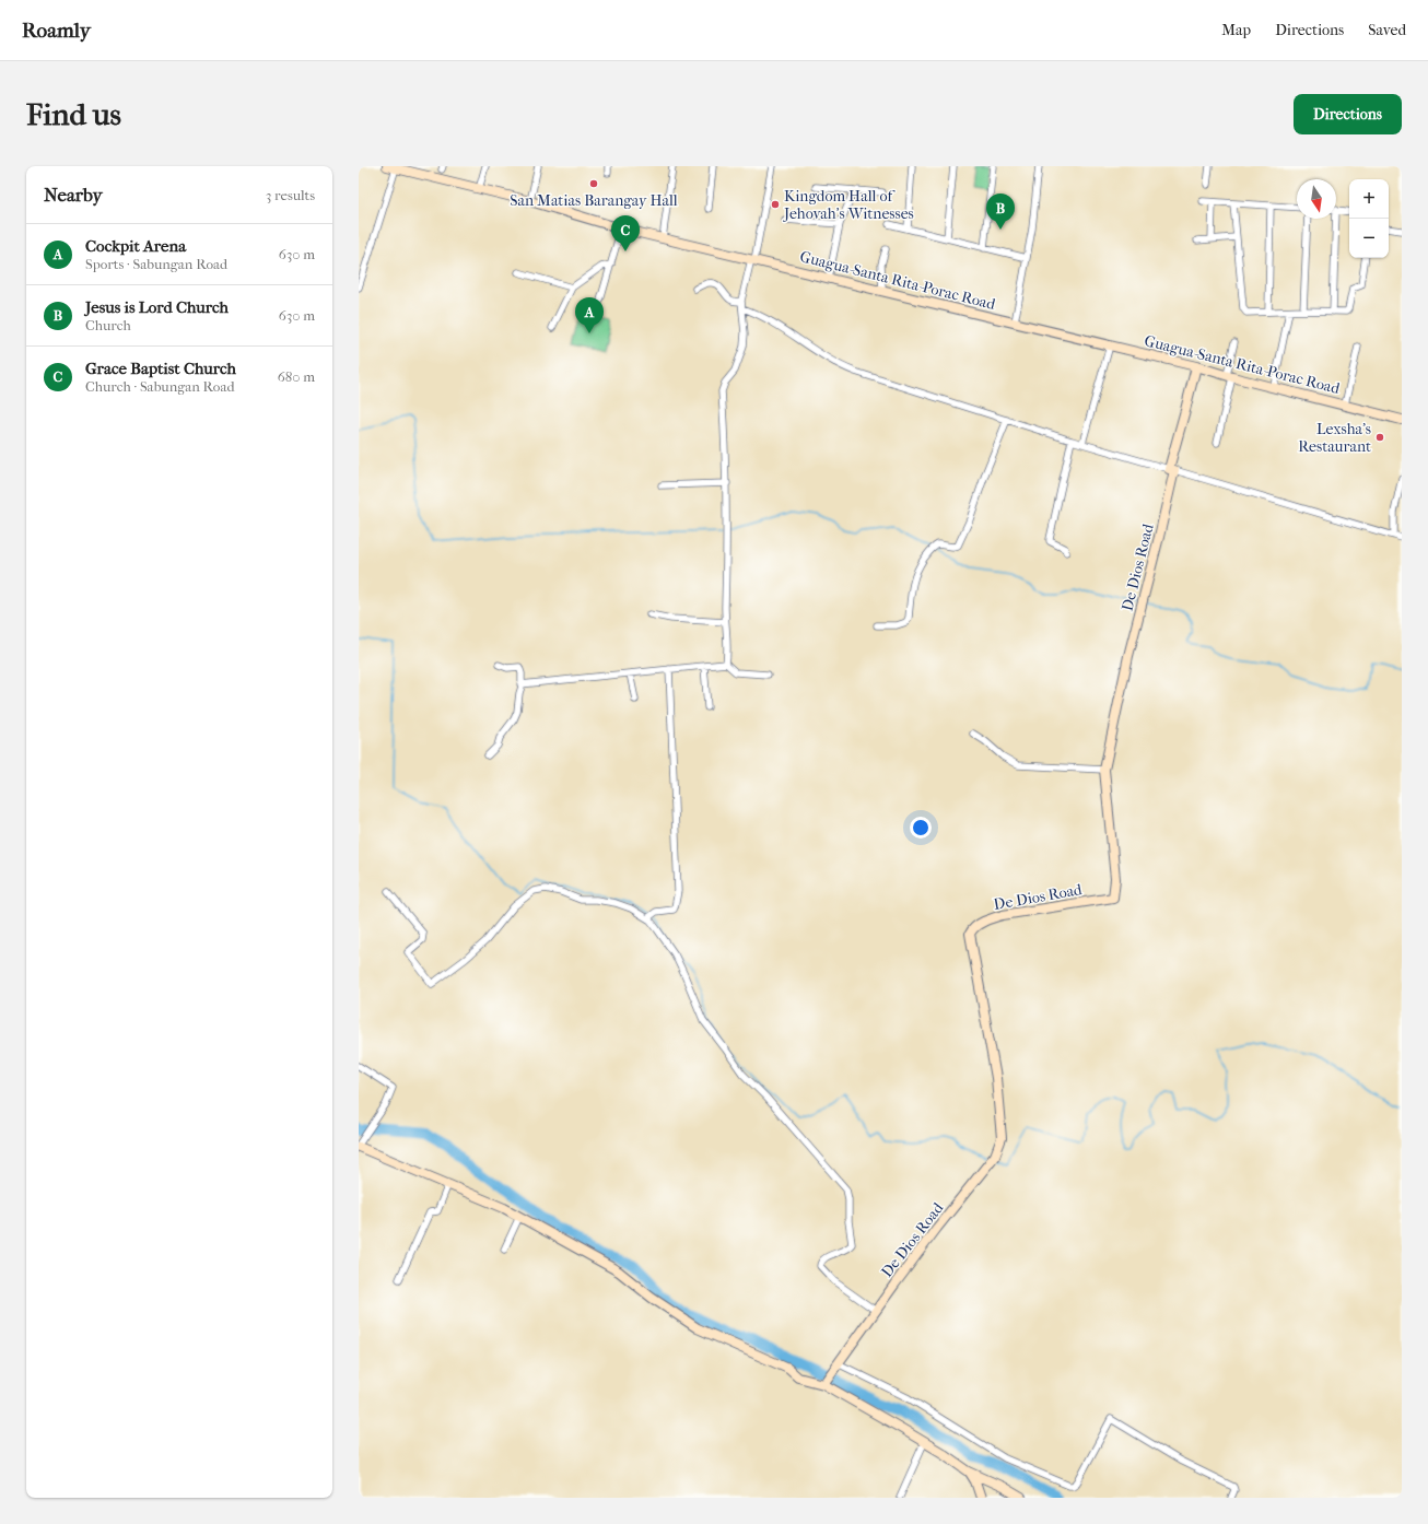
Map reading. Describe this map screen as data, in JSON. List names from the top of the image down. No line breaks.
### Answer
{"streets":{"street":["Guagua-Santa Rita-Porac Road","De Dios Road"]},"crossings":[["Guagua-Santa Rita-Porac Road","De Dios Road"]],"places":["San Matias Barangay Hall","Kingdom Hall of Jehovah's Witnesses","Lexsha's Restaurant"],"north":"bottom","page":{"header":"Roamly","nav":["Map","Directions","Saved"],"buttons":"Directions","title":"Find us","heading":["Nearby","3 results"],"map_buttons":["+","−"],"pins":["B","C","A"],"list":[{"mark":"A","name":"Cockpit Arena","note":"Sports · Sabungan Road","value":"630 m"},{"mark":"B","name":"Jesus is Lord Church","note":"Church","value":"630 m"},{"mark":"C","name":"Grace Baptist Church","note":"Church · Sabungan Road","value":"680 m"}]}}
